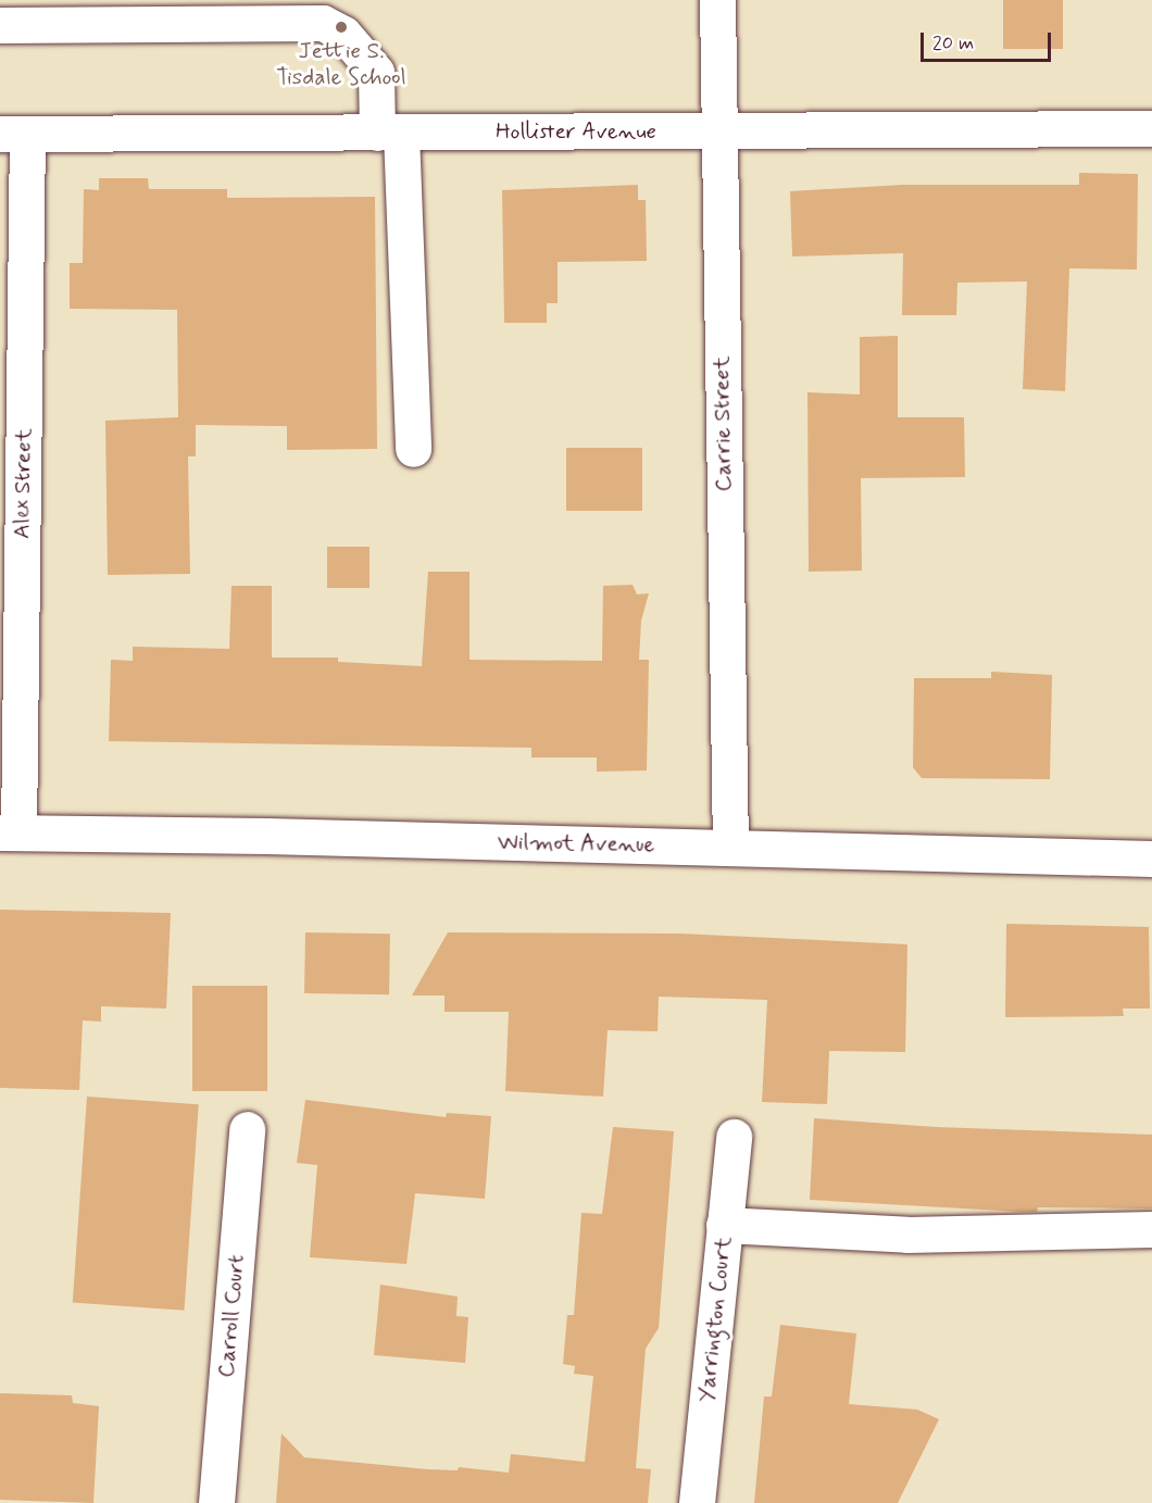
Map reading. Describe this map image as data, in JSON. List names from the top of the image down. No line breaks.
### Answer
{"streets":{"street":["Hollister Avenue","Carrie Street","Alex Street","Wilmot Avenue","Carroll Court","Yarrington Court"]},"crossings":[["Hollister Avenue","Carrie Street"],["Hollister Avenue","Alex Street"],["Carrie Street","Wilmot Avenue"],["Alex Street","Wilmot Avenue"]],"places":["Jettie S. Tisdale School"],"scale_bar":"20 m"}
